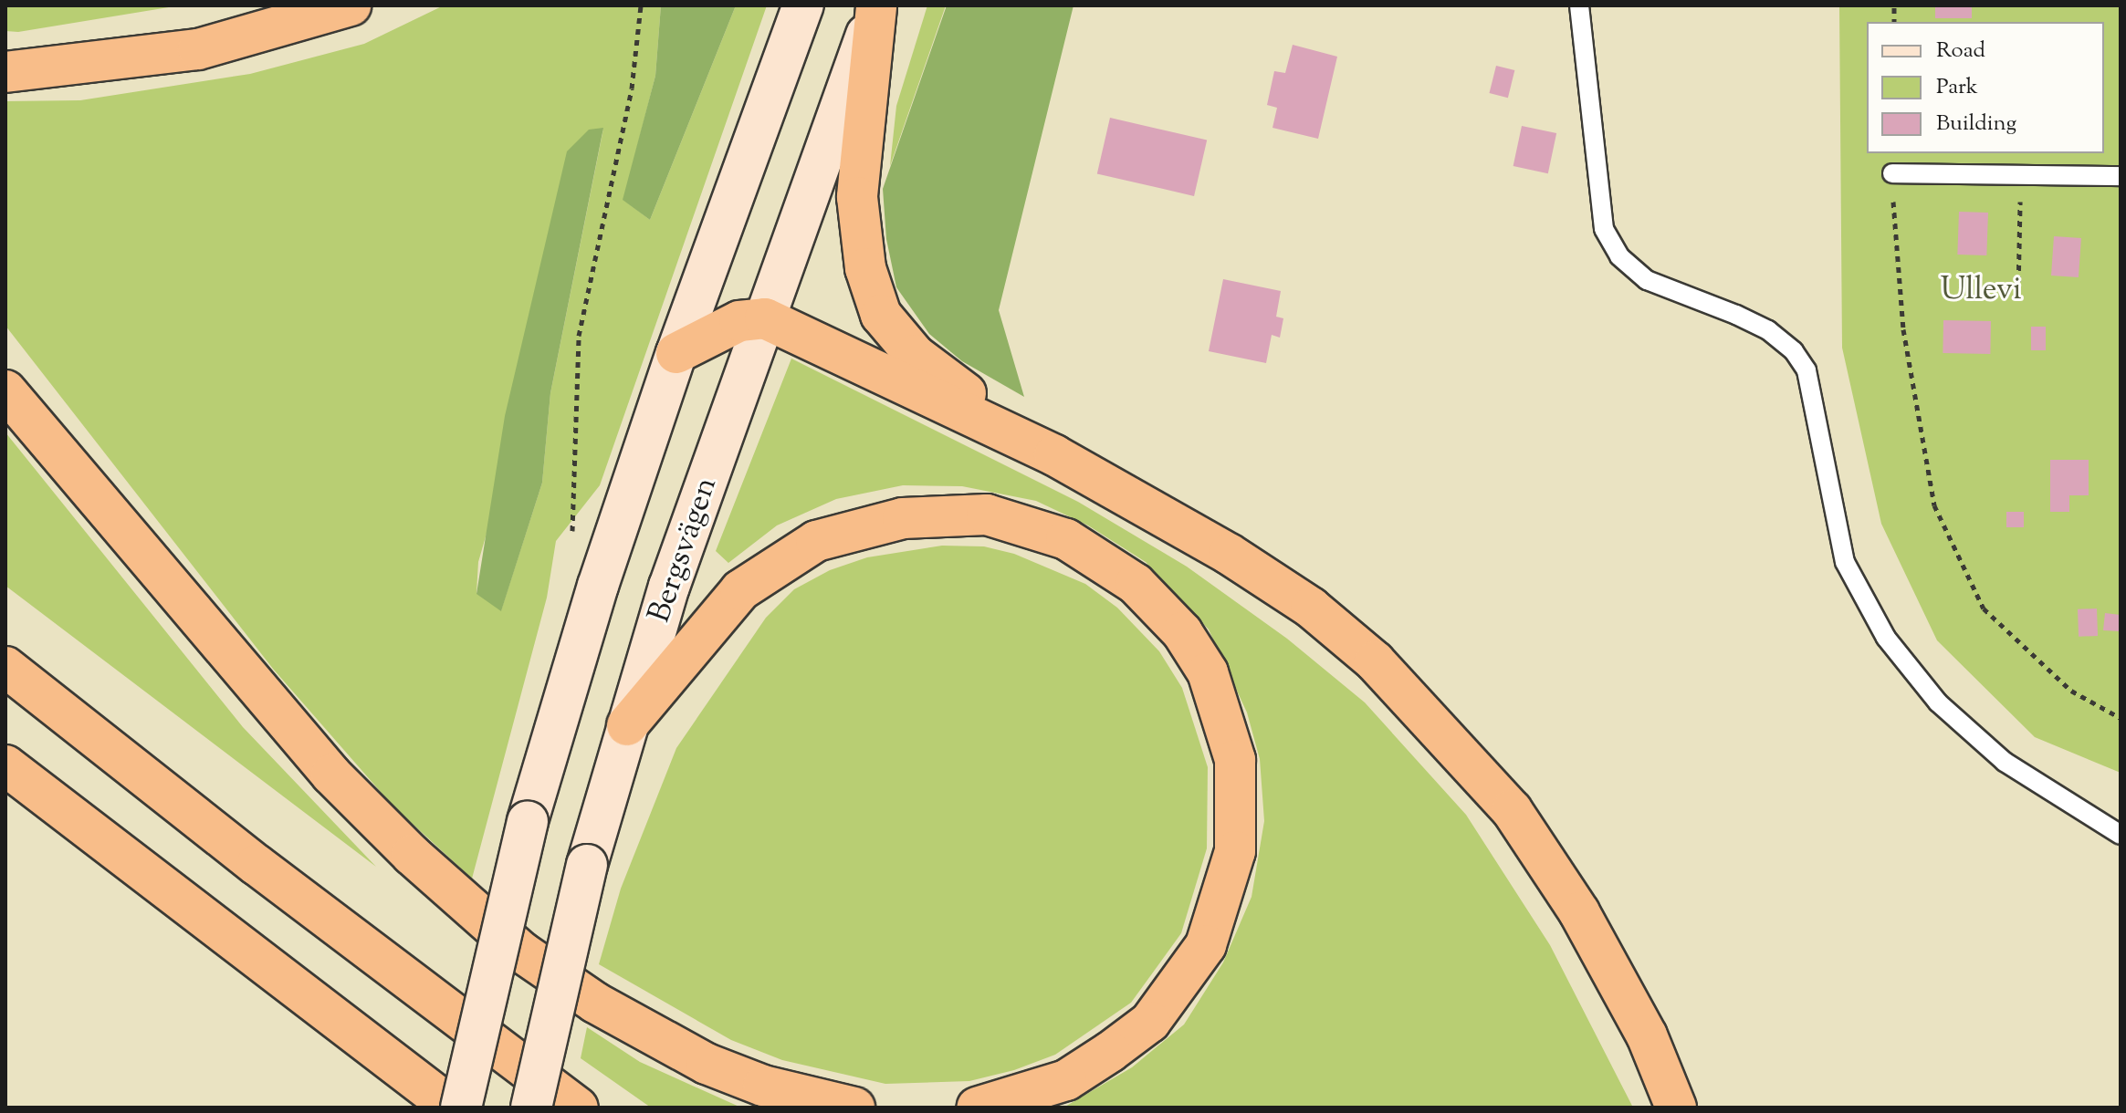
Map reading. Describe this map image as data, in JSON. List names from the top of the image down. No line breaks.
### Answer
{"streets":{"main road":["Bergsvägen"]},"parks":["Ullevi"],"legend":["Road","Park","Building"]}
